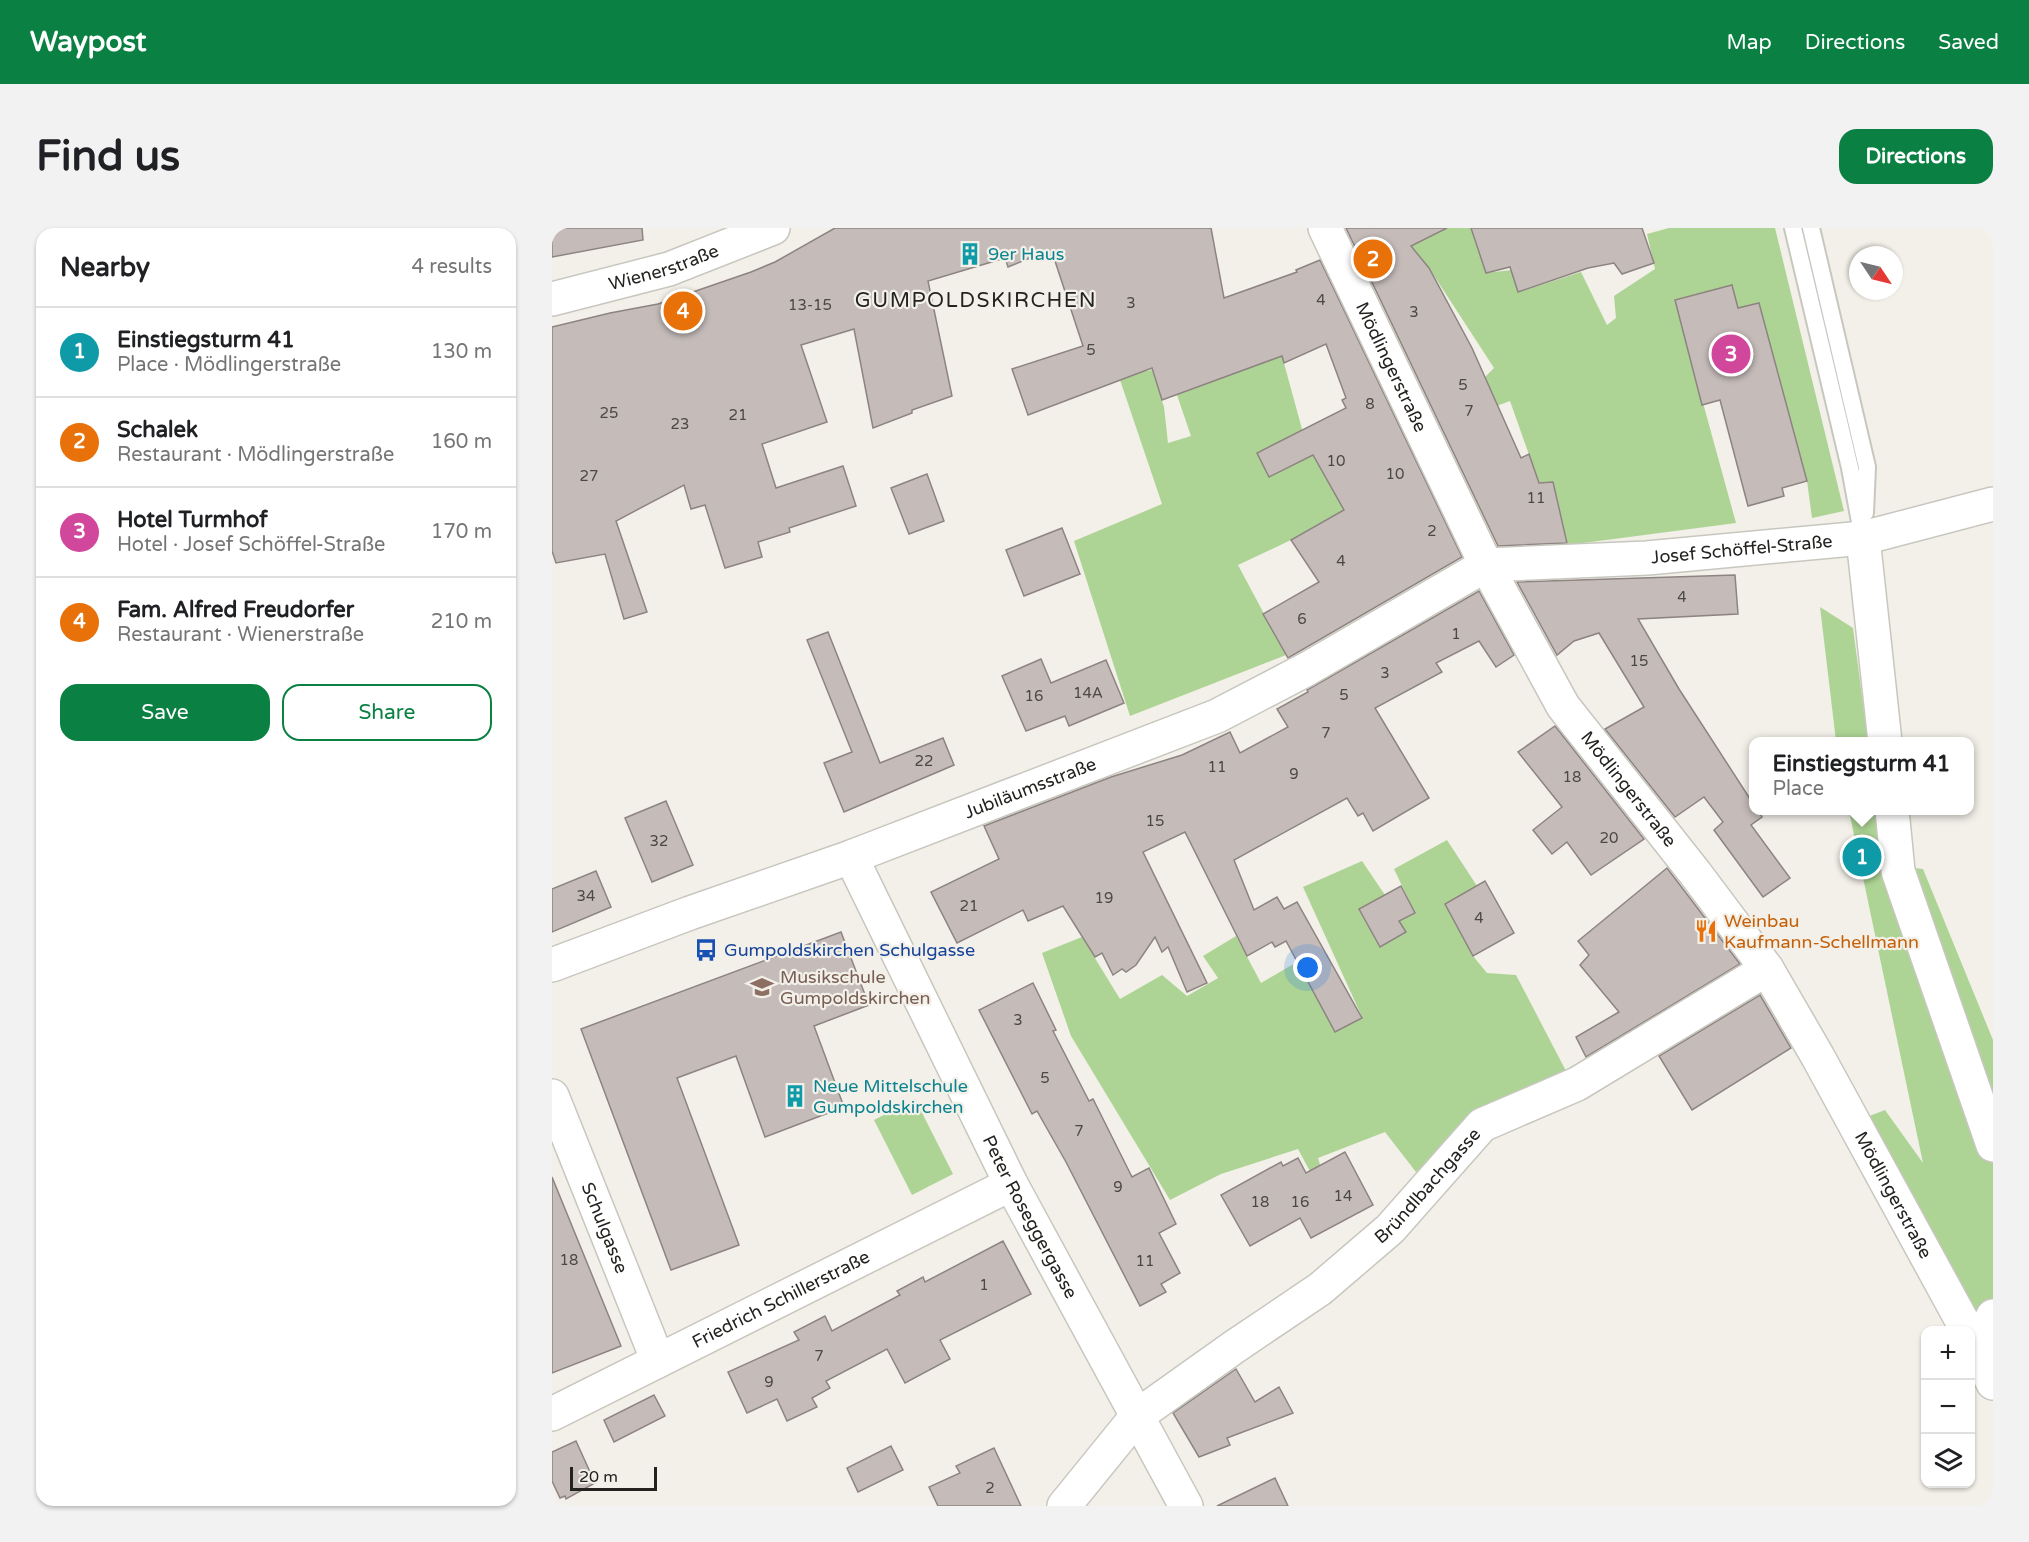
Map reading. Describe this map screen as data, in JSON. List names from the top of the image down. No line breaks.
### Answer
{"streets":{"street":["Wienerstraße","Mödlingerstraße","Josef Schöffel-Straße","Jubiläumsstraße","Bründlbachgasse","Peter Roseggergasse","Schulgasse","Friedrich Schillerstraße"]},"crossings":[["Mödlingerstraße","Josef Schöffel-Straße"],["Mödlingerstraße","Jubiläumsstraße"],["Mödlingerstraße","Bründlbachgasse"],["Josef Schöffel-Straße","Jubiläumsstraße"],["Jubiläumsstraße","Peter Roseggergasse"],["Bründlbachgasse","Peter Roseggergasse"],["Peter Roseggergasse","Friedrich Schillerstraße"],["Schulgasse","Friedrich Schillerstraße"]],"districts":["GUMPOLDSKIRCHEN"],"places":{"building":["9er Haus","Neue Mittelschule Gumpoldskirchen"],"restaurant":["Weinbau Kaufmann-Schellmann"],"bus stop":["Gumpoldskirchen Schulgasse"],"school or university":["Musikschule Gumpoldskirchen"]},"house_numbers":["4","3","13-15","3","5","5","8","7","25","21","23","10","10","27","11","2","4","4","6","1","15","3","14A","5","16","7","22","11","9","18","15","20","32","34","19","21","4","3","5","7","9","14","18","16","18","11","1","7","9","2"],"scale_bar":"20 m","north":"bottom right","page":{"header":"Waypost","nav":["Map","Directions","Saved"],"buttons":["Directions",["Save","Share"]],"title":"Find us","heading":["Nearby","4 results"],"pins":["2","4","3","1"],"list":[{"mark":"1","name":"Einstiegsturm 41","note":"Place · Mödlingerstraße","value":"130 m"},{"mark":"2","name":"Schalek","note":"Restaurant · Mödlingerstraße","value":"160 m"},{"mark":"3","name":"Hotel Turmhof","note":"Hotel · Josef Schöffel-Straße","value":"170 m"},{"mark":"4","name":"Fam. Alfred Freudorfer","note":"Restaurant · Wienerstraße","value":"210 m"}],"popup":["Einstiegsturm 41","Place"],"map_buttons":["+","−"],"scale":"20 m"}}
